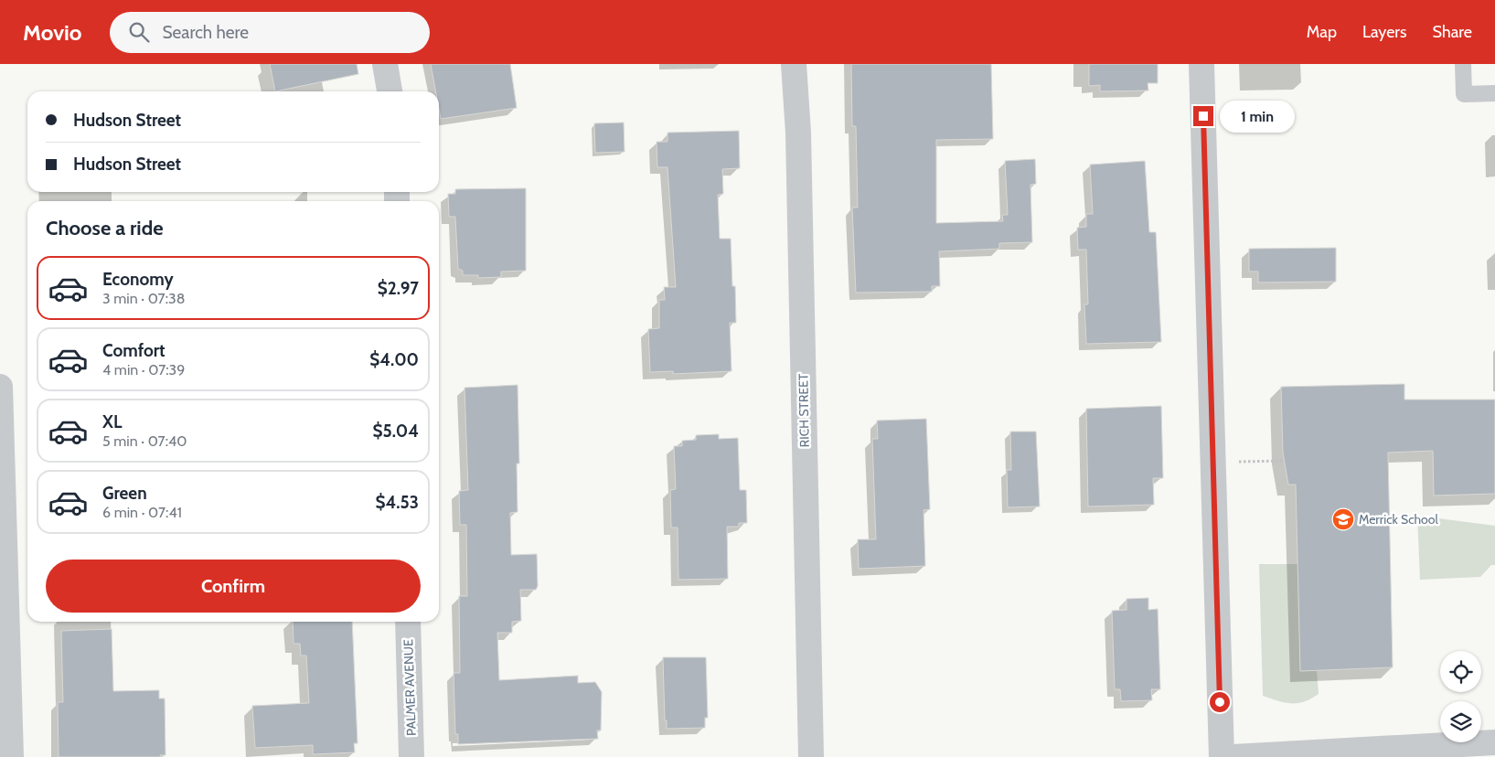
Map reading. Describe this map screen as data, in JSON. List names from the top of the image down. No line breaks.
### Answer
{"streets":{"street":["RICH STREET","PALMER AVENUE"]},"places":{"school or university":["Merrick School"]},"page":{"header":"Movio","search":"Search here","nav":["Map","Layers","Share"],"banner":["Hudson Street","Hudson Street"],"bubble":"1 min","heading":"Choose a ride","list":[{"name":"Economy","note":"3 min · 07:38","value":"$2.97"},{"name":"Comfort","note":"4 min · 07:39","value":"$4.00"},{"name":"XL","note":"5 min · 07:40","value":"$5.04"},{"name":"Green","note":"6 min · 07:41","value":"$4.53"}],"buttons":"Confirm"}}
